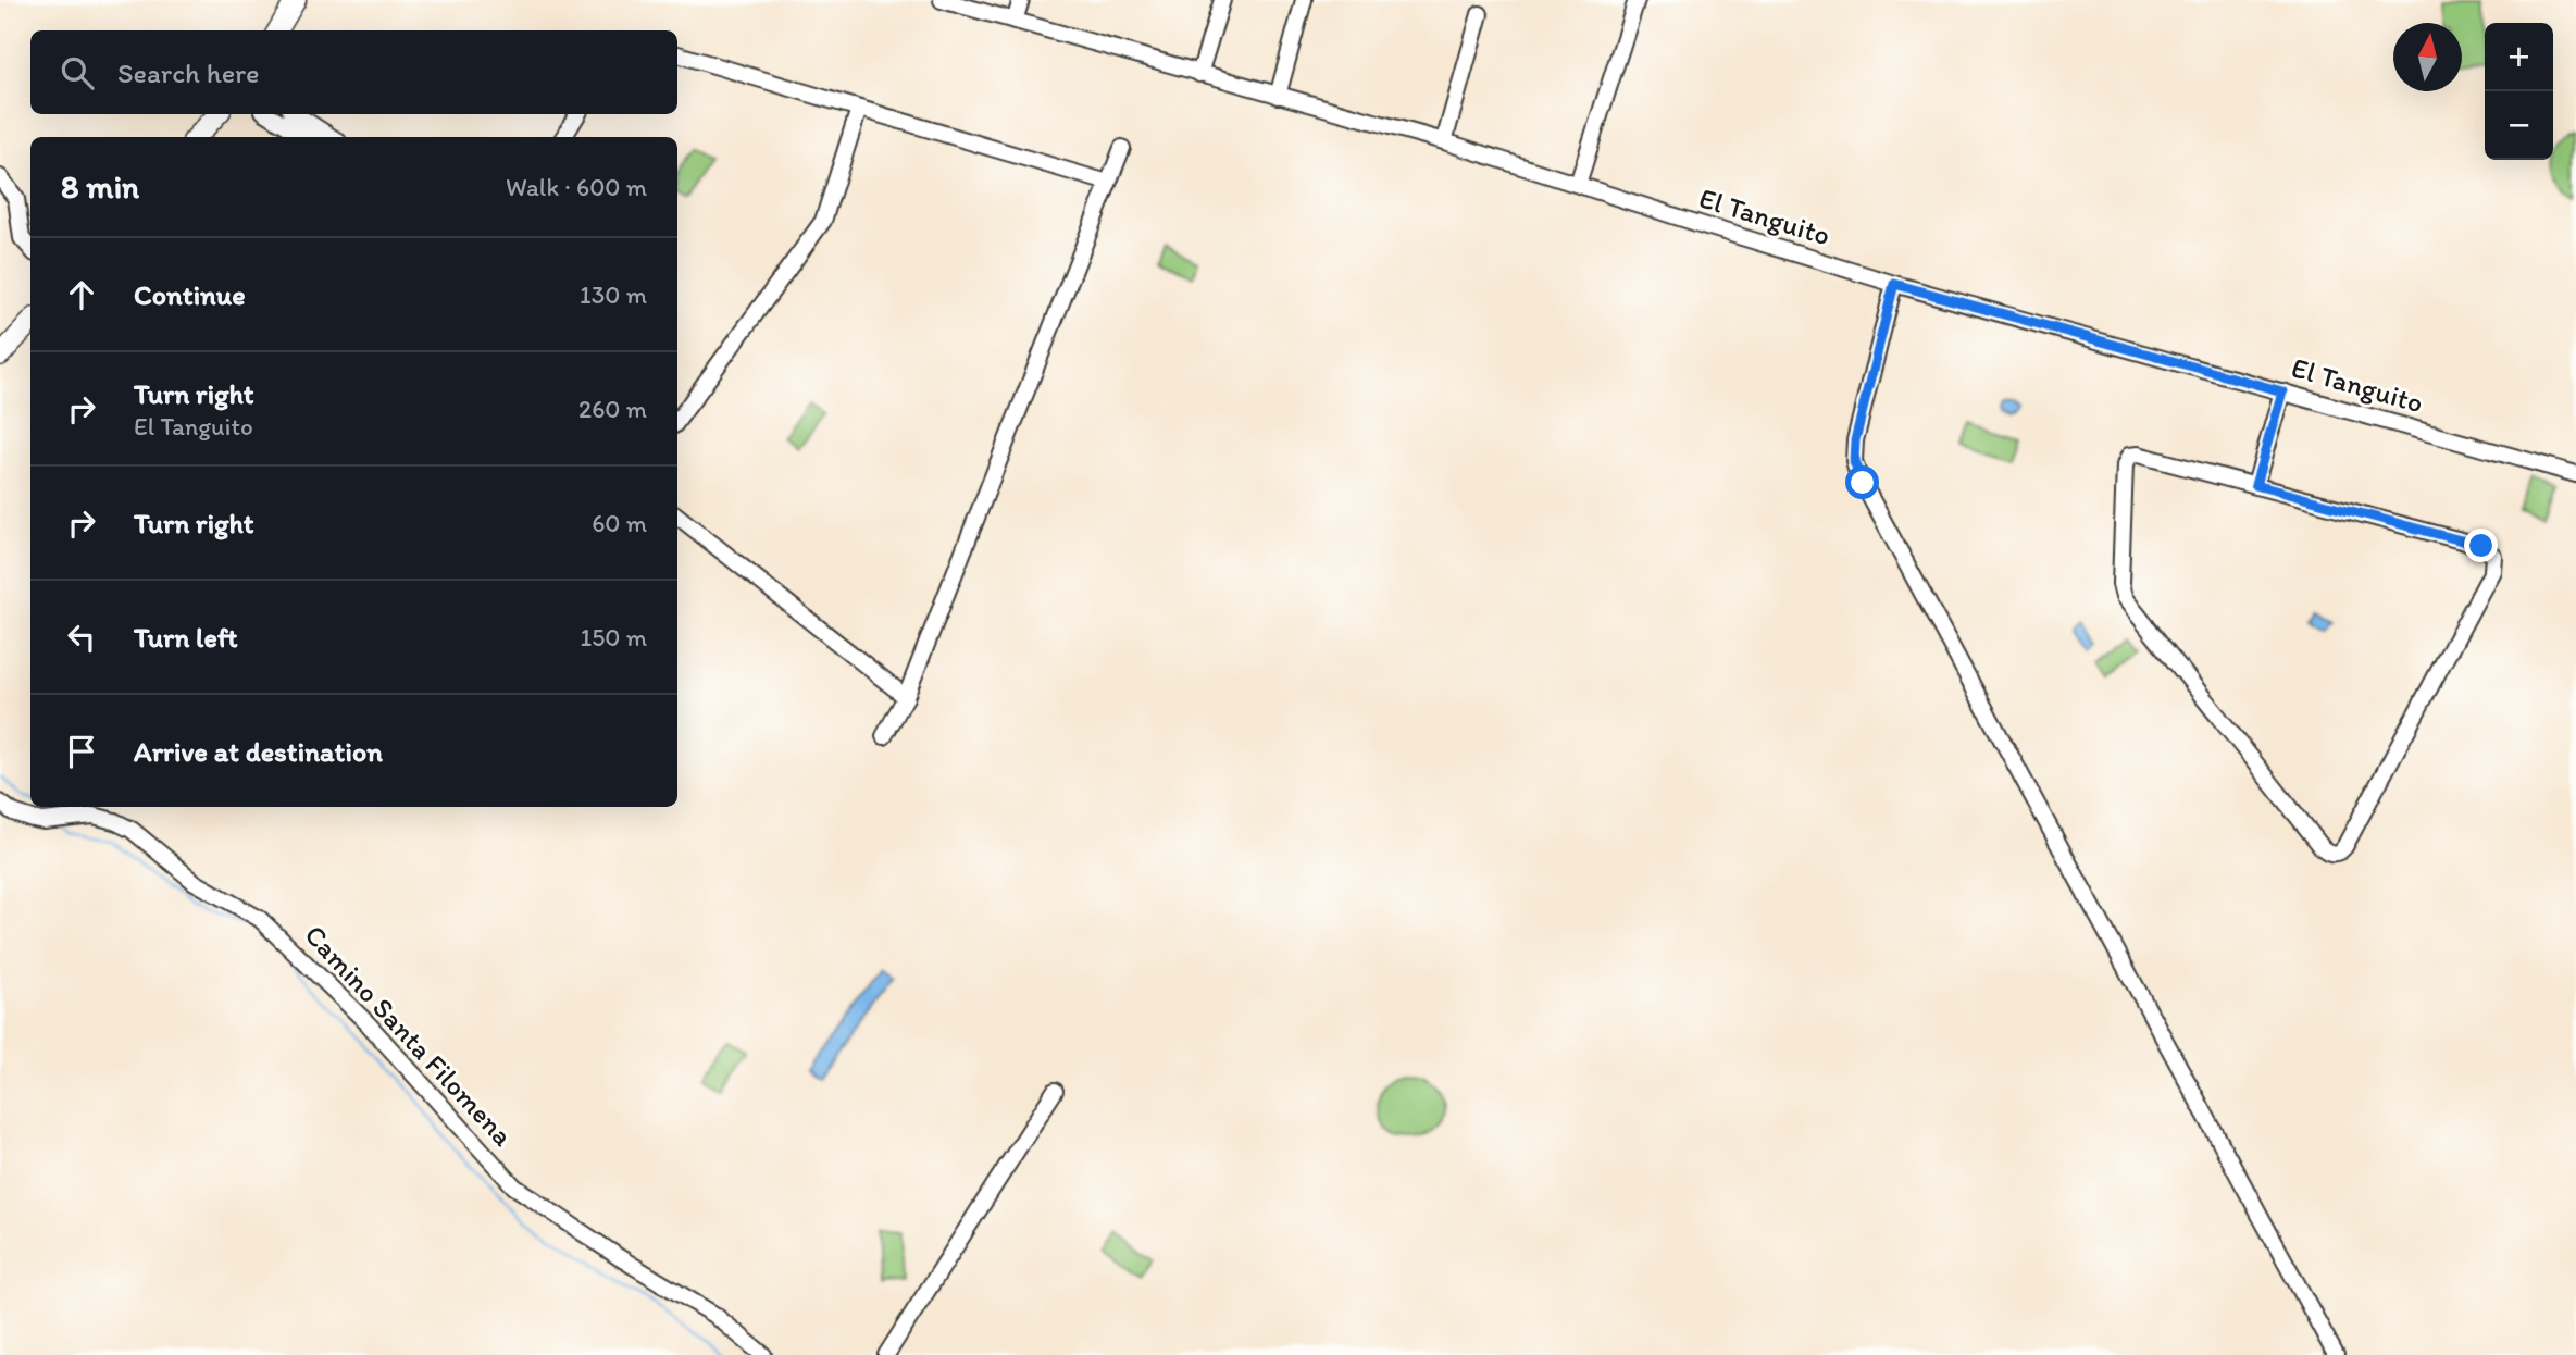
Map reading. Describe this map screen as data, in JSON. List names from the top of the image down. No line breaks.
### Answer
{"streets":{"street":["El Tanguito","Camino Santa Filomena"]},"north":"top","page":{"map_buttons":["+","−"],"search":"Search here","heading":["8 min","Walk · 600 m"],"list":[["Continue","130 m"],["Turn right","El Tanguito","260 m"],["Turn right","60 m"],["Turn left","150 m"],"Arrive at destination"]}}
